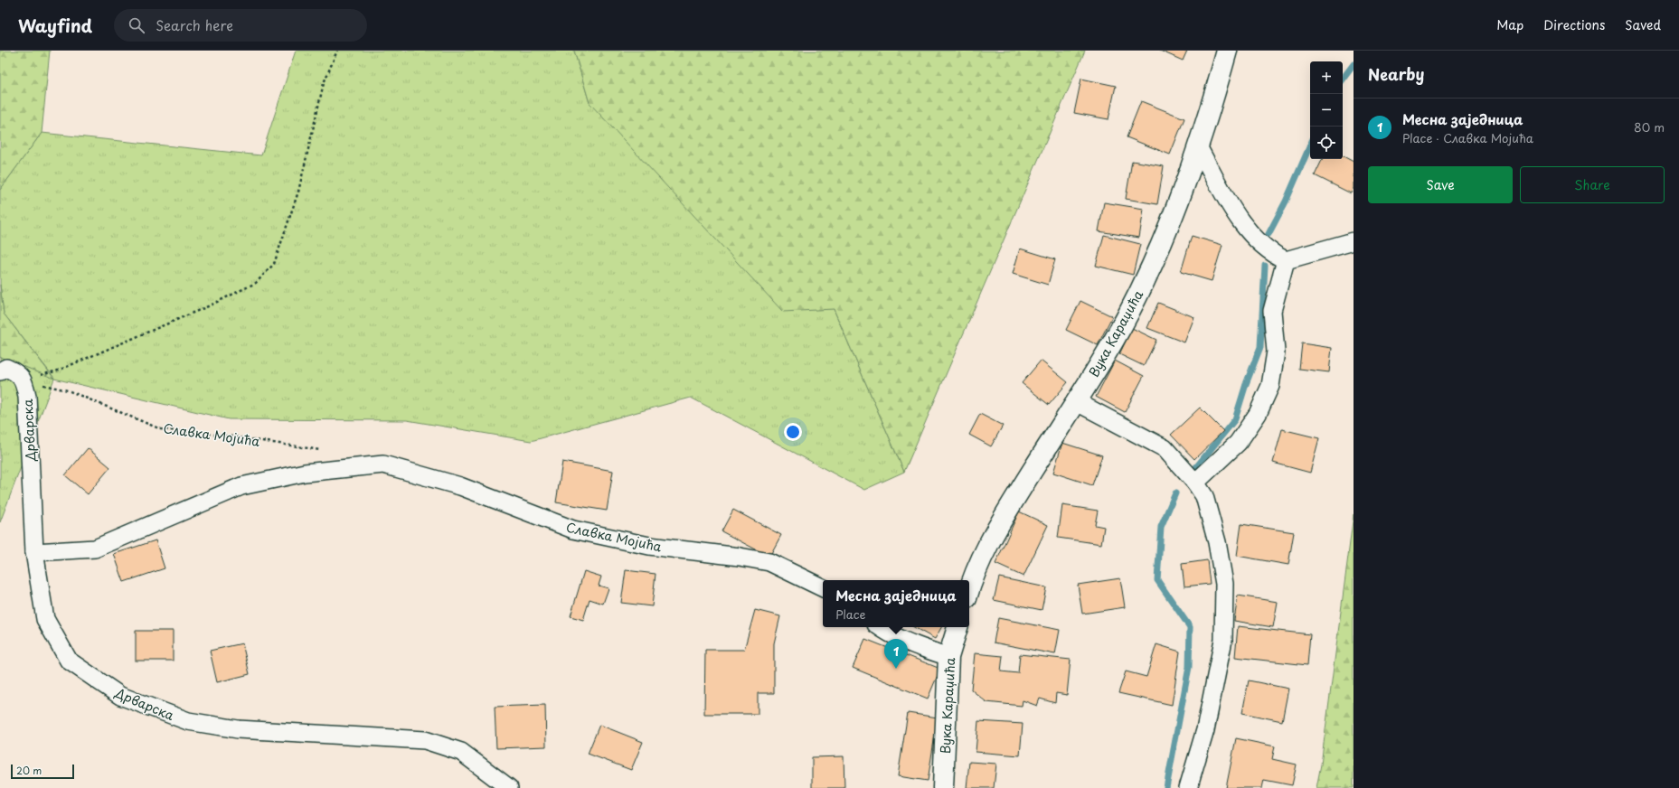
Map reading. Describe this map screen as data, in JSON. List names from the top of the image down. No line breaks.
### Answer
{"streets":{"street":["Вука Караџића","Дрварска","Славка Мојића"]},"crossings":[["Дрварска","Славка Мојића"]],"scale_bar":"20 m","page":{"header":"Wayfind","search":"Search here","nav":["Map","Directions","Saved"],"heading":"Nearby","map_buttons":["+","−"],"list":[{"mark":"1","name":"Месна заједница","note":"Place · Славка Мојића","value":"80 m"}],"buttons":["Save","Share"],"popup":["Месна заједница","Place"],"pins":"1","scale":"20 m"}}
